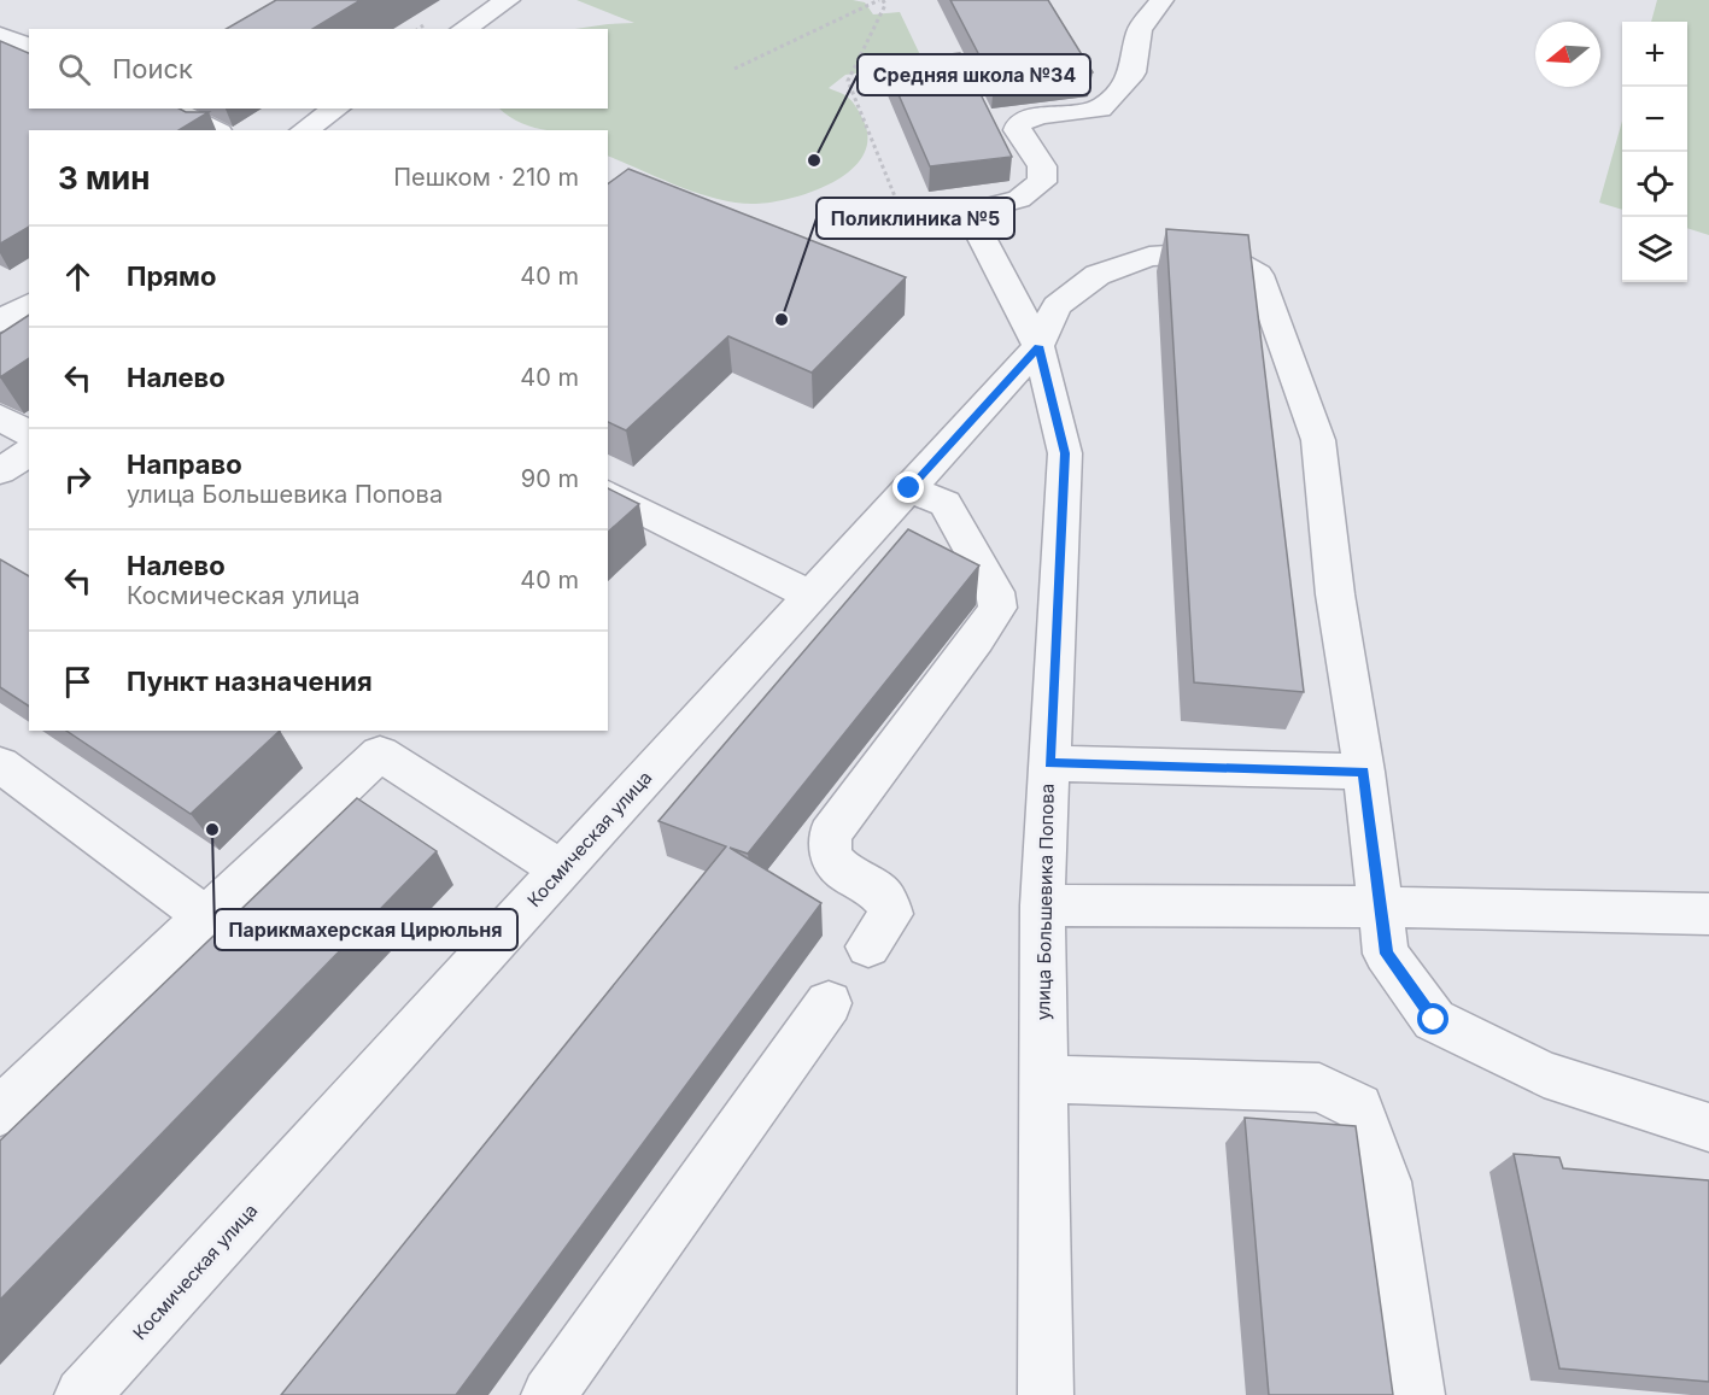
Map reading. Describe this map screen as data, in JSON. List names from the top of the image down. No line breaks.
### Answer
{"streets":{"street":["Космическая улица","улица Большевика Попова"]},"crossings":[["Космическая улица","улица Большевика Попова"]],"places":["Средняя школа №34","Поликлиника №5","Парикмахерская Цирюльня"],"north":"left","page":{"map_buttons":["+","−"],"search":"Поиск","heading":["3 мин","Пешком · 210 m"],"list":[["Прямо","40 m"],["Налево","40 m"],["Направо","улица Большевика Попова","90 m"],["Налево","Космическая улица","40 m"],"Пункт назначения"]}}
